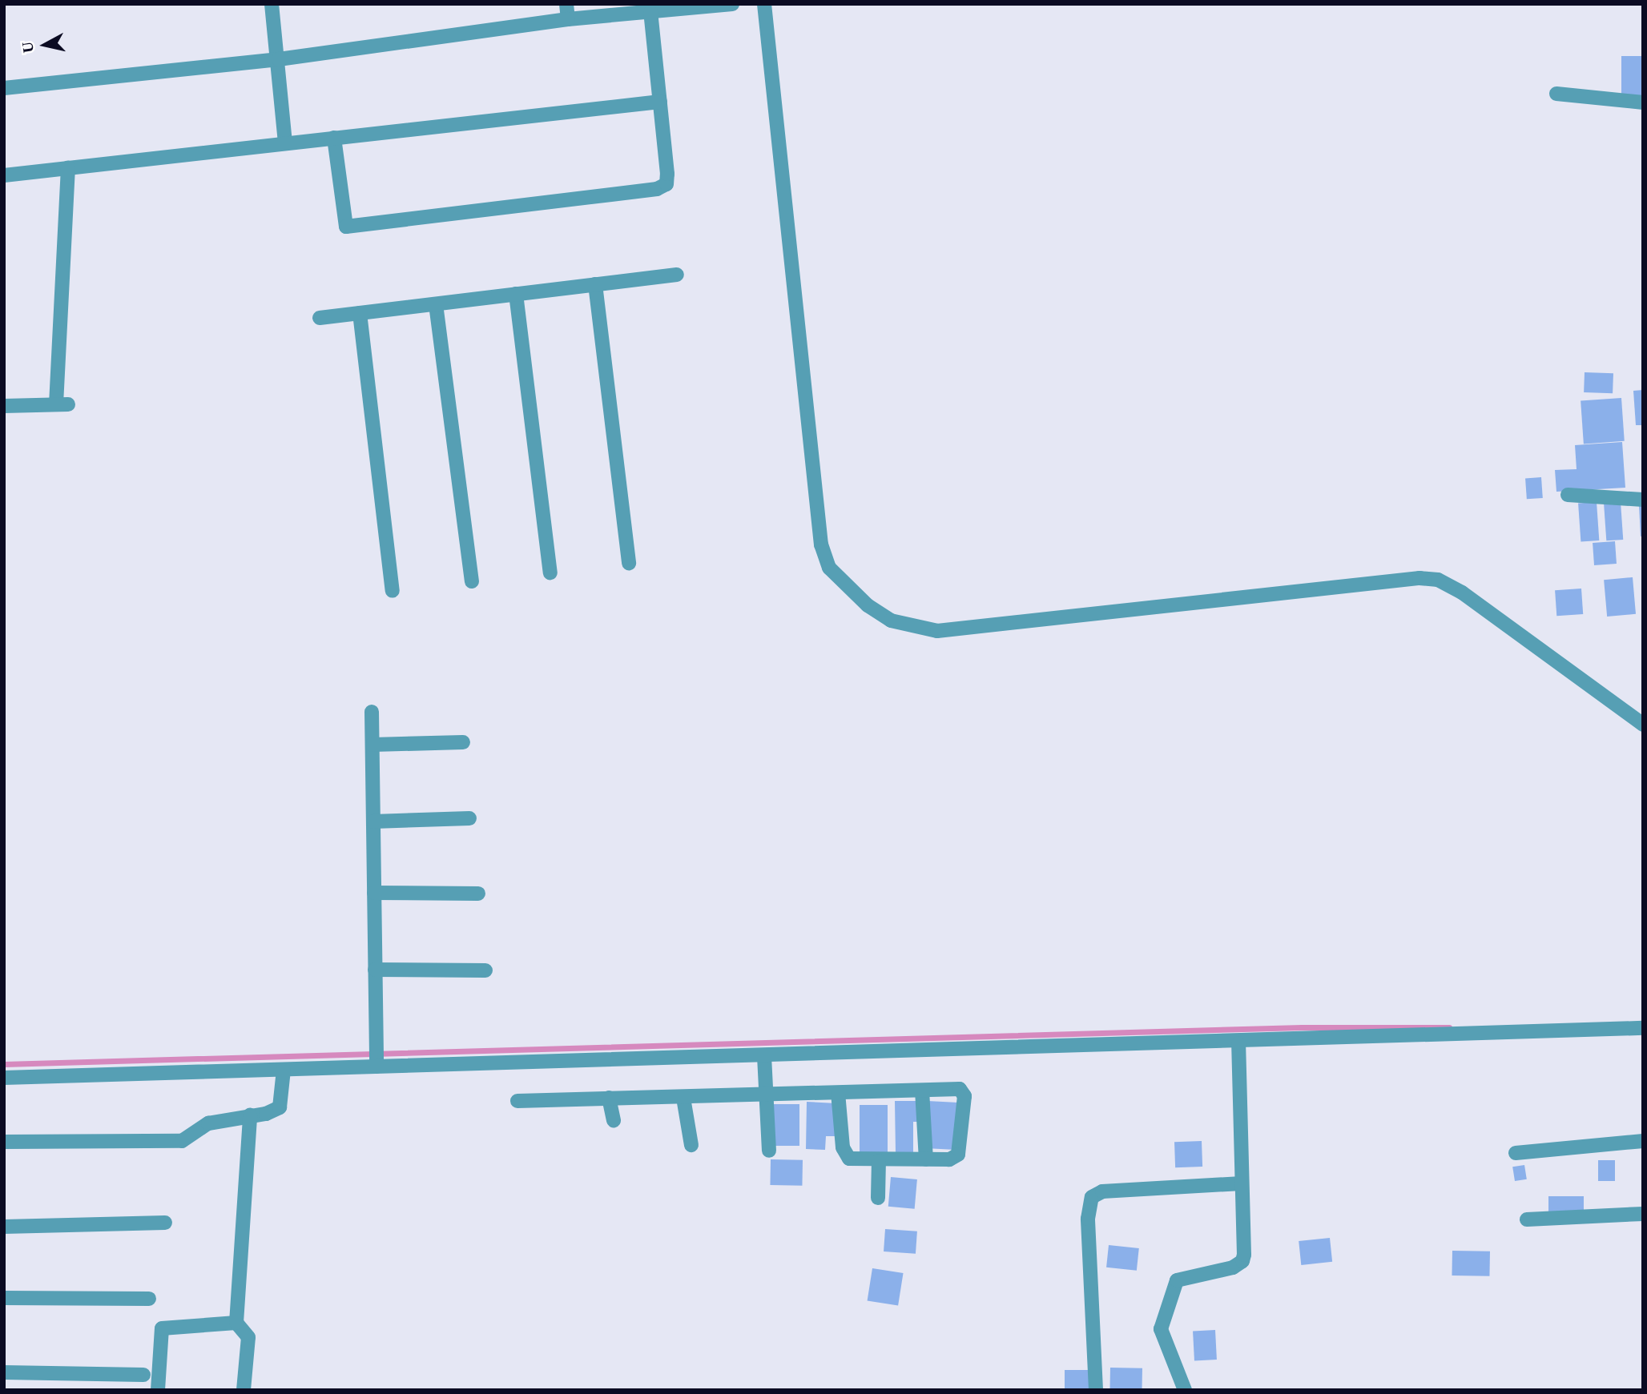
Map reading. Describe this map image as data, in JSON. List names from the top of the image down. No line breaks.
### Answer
{"north":"left"}
